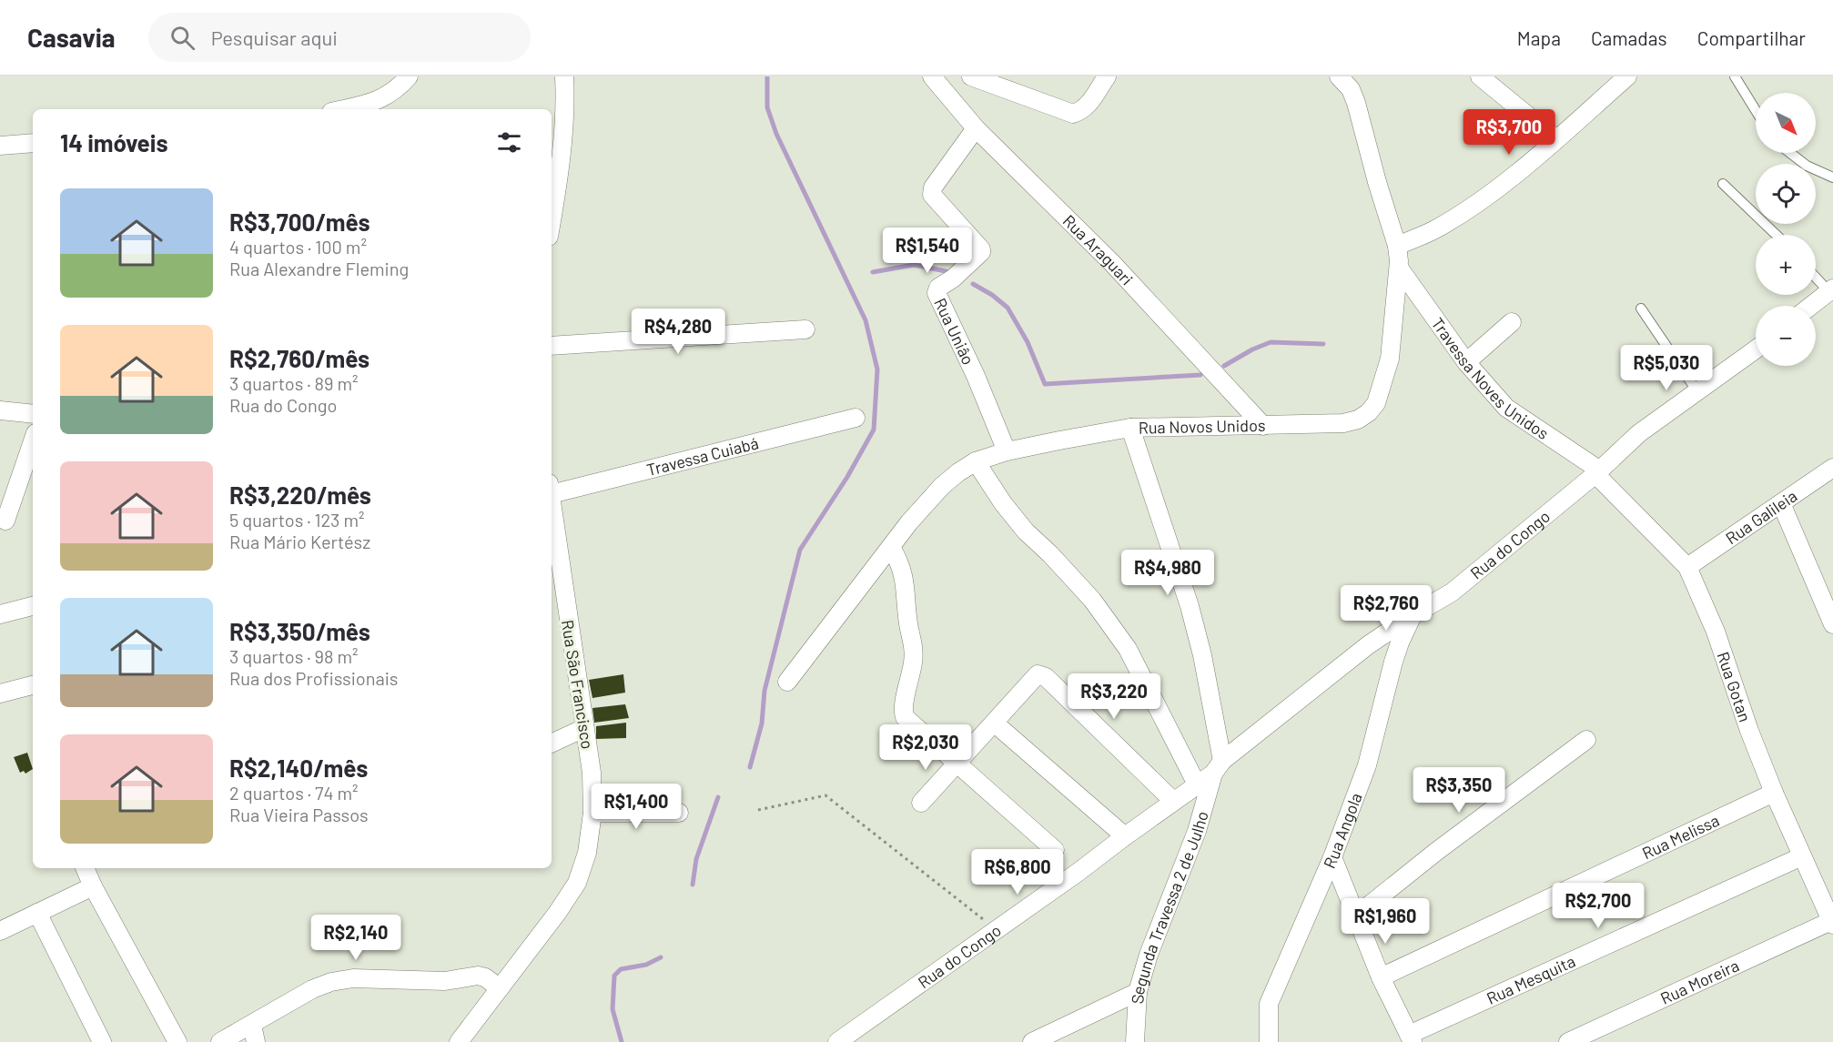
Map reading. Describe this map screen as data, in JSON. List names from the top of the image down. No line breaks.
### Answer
{"streets":{"street":["Rua Araguari","Rua Uniâo","Travessa Noves Unidos","Rua Novos Unidos","Travessa Cuiabá","Rua Galileia","Rua do Congo","Rua São Francisco","Rua Gotan","Rua Angola","Rua Melissa","Segunda Travessa 2 de Julho","Rua Mesquita","Rua Moreira"]},"crossings":[["Rua Araguari","Rua Uniâo"],["Rua Araguari","Rua Novos Unidos"],["Rua Uniâo","Rua Novos Unidos"],["Travessa Noves Unidos","Rua Novos Unidos"],["Travessa Noves Unidos","Rua do Congo"],["Travessa Noves Unidos","Rua Gotan"],["Rua Galileia","Rua Gotan"],["Rua do Congo","Rua Gotan"],["Rua do Congo","Rua Angola"],["Rua do Congo","Segunda Travessa 2 de Julho"],["Rua Gotan","Rua Melissa"],["Rua Gotan","Rua Mesquita"],["Rua Gotan","Rua Moreira"]],"north":"bottom right","page":{"header":"Casavia","search":"Pesquisar aqui","nav":["Mapa","Camadas","Compartilhar"],"map_buttons":["+","−"],"price":["R$3,700","R$1,540","R$4,280","R$5,030","R$4,980","R$2,760","R$3,220","R$2,030","R$3,350","R$1,400","R$6,800","R$2,700","R$1,960","R$2,140"],"heading":"14 imóveis","list":[{"name":"R$3,700/mês","note":"4 quartos · 100 m² · Rua Alexandre Fleming"},{"name":"R$2,760/mês","note":"3 quartos · 89 m² · Rua do Congo"},{"name":"R$3,220/mês","note":"5 quartos · 123 m² · Rua Mário Kertész"},{"name":"R$3,350/mês","note":"3 quartos · 98 m² · Rua dos Profissionais"},{"name":"R$2,140/mês","note":"2 quartos · 74 m² · Rua Vieira Passos"}]}}
